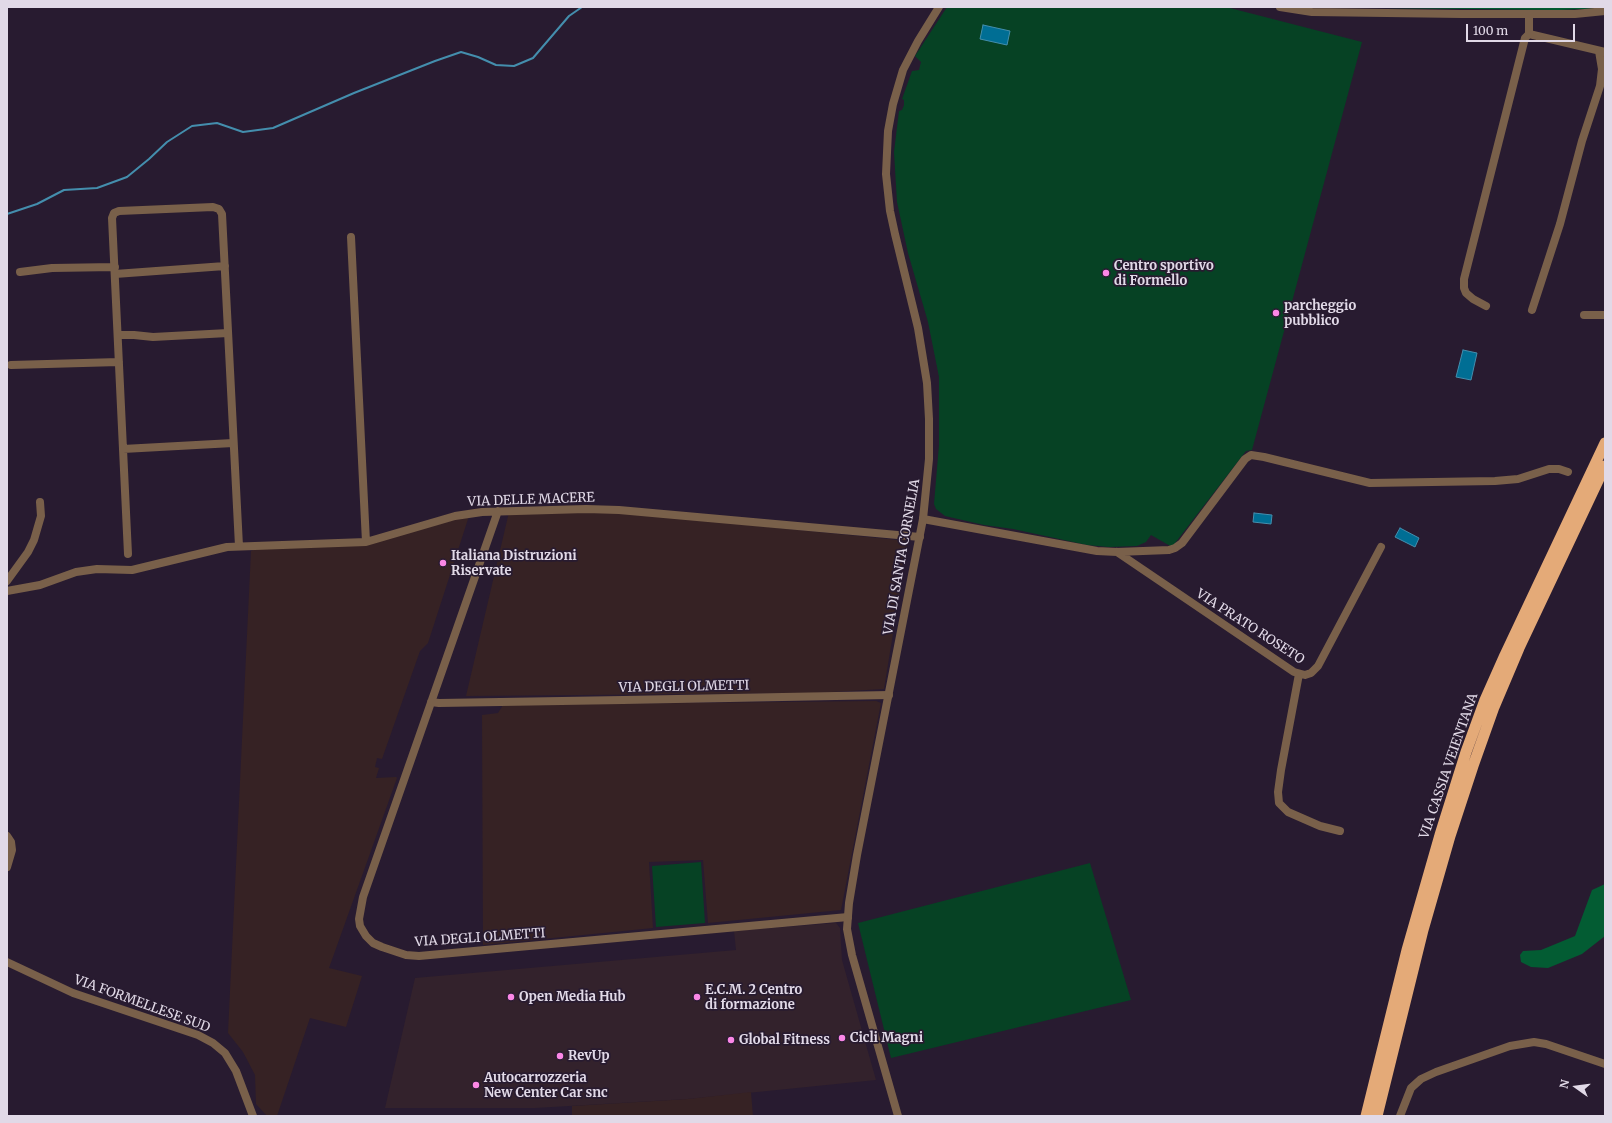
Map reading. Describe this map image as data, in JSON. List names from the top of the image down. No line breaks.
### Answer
{"streets":{"highway":["VIA CASSIA VEIENTANA"],"street":["VIA DELLE MACERE","VIA DI SANTA CORNELIA","VIA PRATO ROSETO","VIA DEGLI OLMETTI","VIA FORMELLESE SUD"]},"crossings":[["VIA DELLE MACERE","VIA DI SANTA CORNELIA"],["VIA DELLE MACERE","VIA DEGLI OLMETTI"],["VIA DI SANTA CORNELIA","VIA PRATO ROSETO"],["VIA DI SANTA CORNELIA","VIA DEGLI OLMETTI"]],"places":["Centro sportivo di Formello","parcheggio pubblico","Italiana Distruzioni Riservate","Open Media Hub","E.C.M. 2 Centro di formazione","Cicli Magni","Global Fitness","RevUp","Autocarrozzeria New Center Car snc"],"scale_bar":"100 m","north":"left"}
